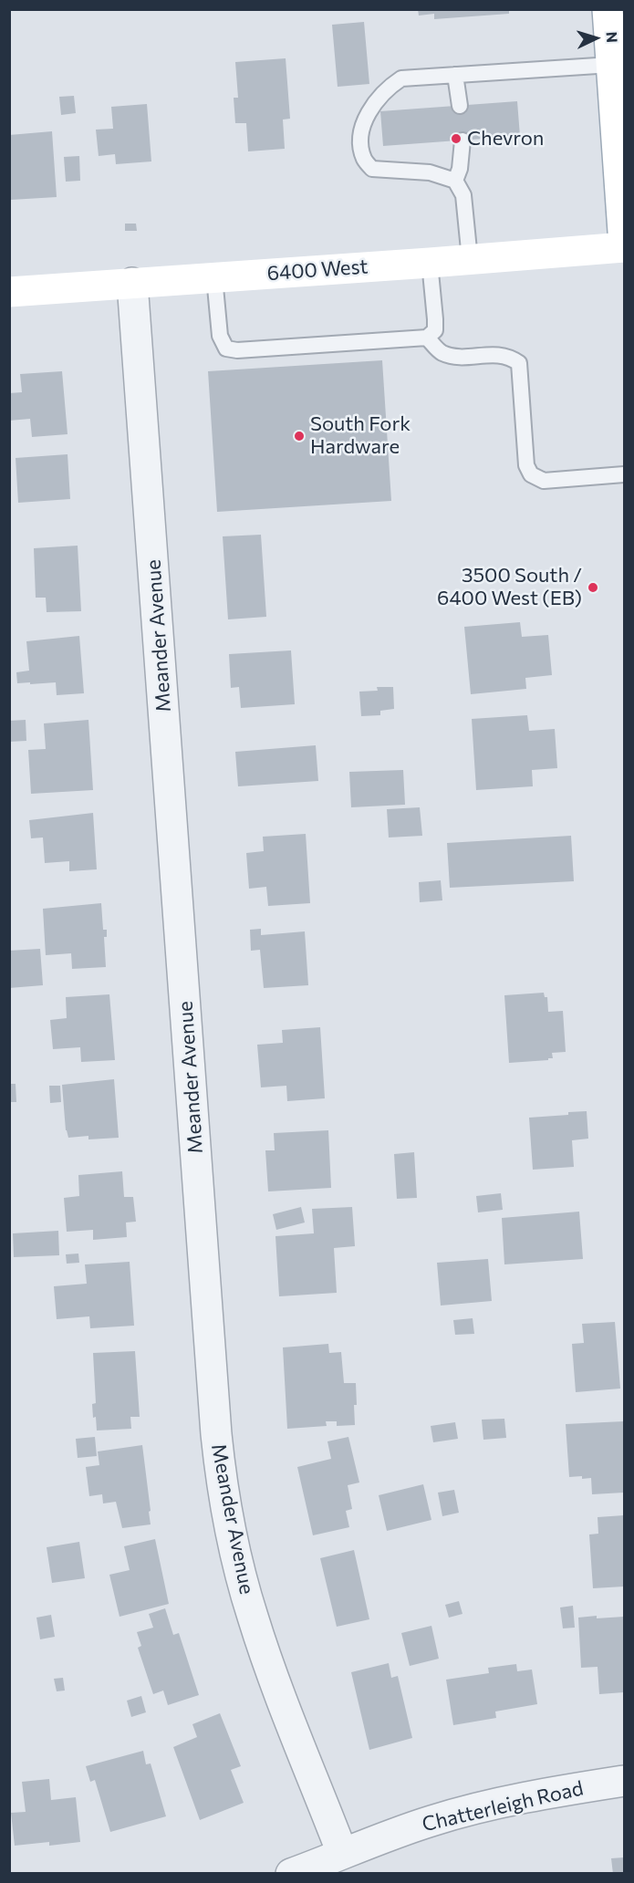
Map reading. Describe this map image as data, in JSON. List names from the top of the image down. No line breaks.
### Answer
{"streets":{"street":["6400 West","Meander Avenue","Chatterleigh Road"]},"crossings":[["6400 West","Meander Avenue"],["Meander Avenue","Chatterleigh Road"]],"places":["Chevron","South Fork Hardware","3500 South / 6400 West (EB)"],"north":"right"}
